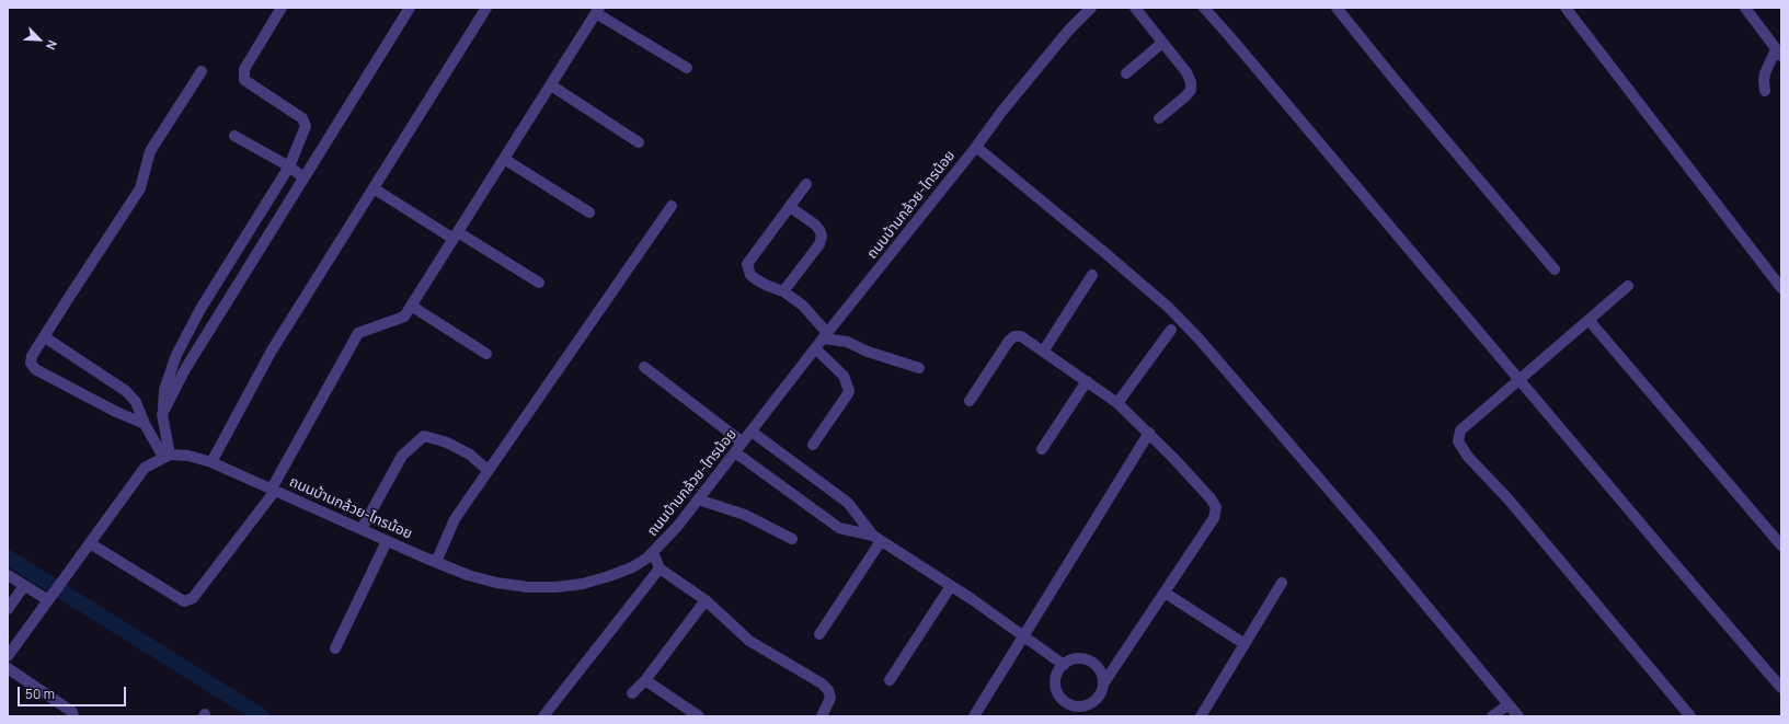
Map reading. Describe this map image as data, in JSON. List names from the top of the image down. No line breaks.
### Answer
{"streets":{"street":["ถนนบ้านกล้วย-ไทรน้อย"]},"scale_bar":"50 m","north":"bottom right"}
